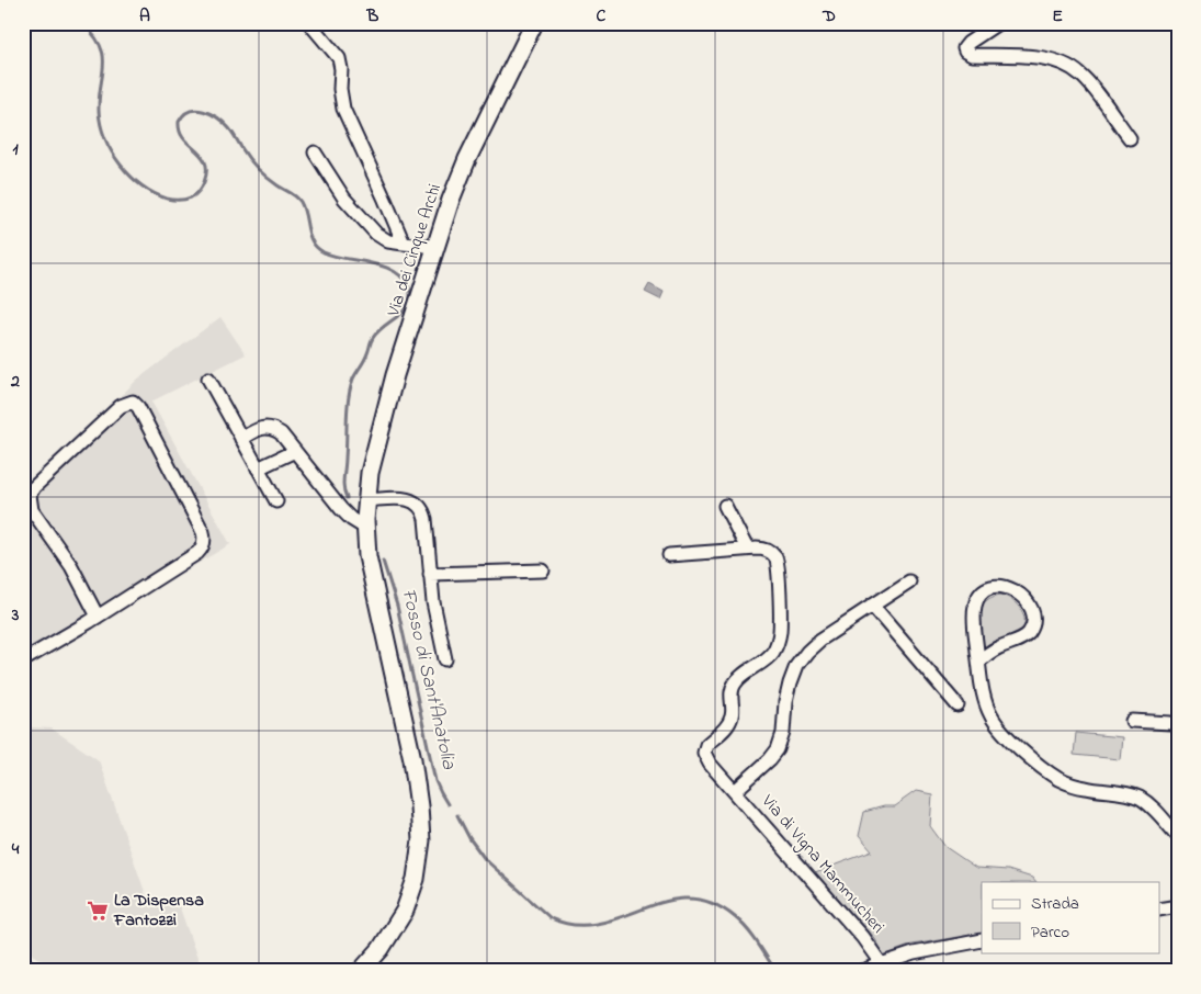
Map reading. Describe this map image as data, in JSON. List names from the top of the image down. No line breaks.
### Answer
{"streets":{"main road":["Via dei Cinque Archi"],"street":["Via di Vigna Mammucheri"]},"water":["Fosso di Sant'Anatolia"],"places":{"supermarket":["La Dispensa Fantozzi"]},"legend":["Strada","Parco"],"grid":{"columns":["A","B","C","D","E"],"rows":["1","2","3","4"]}}
